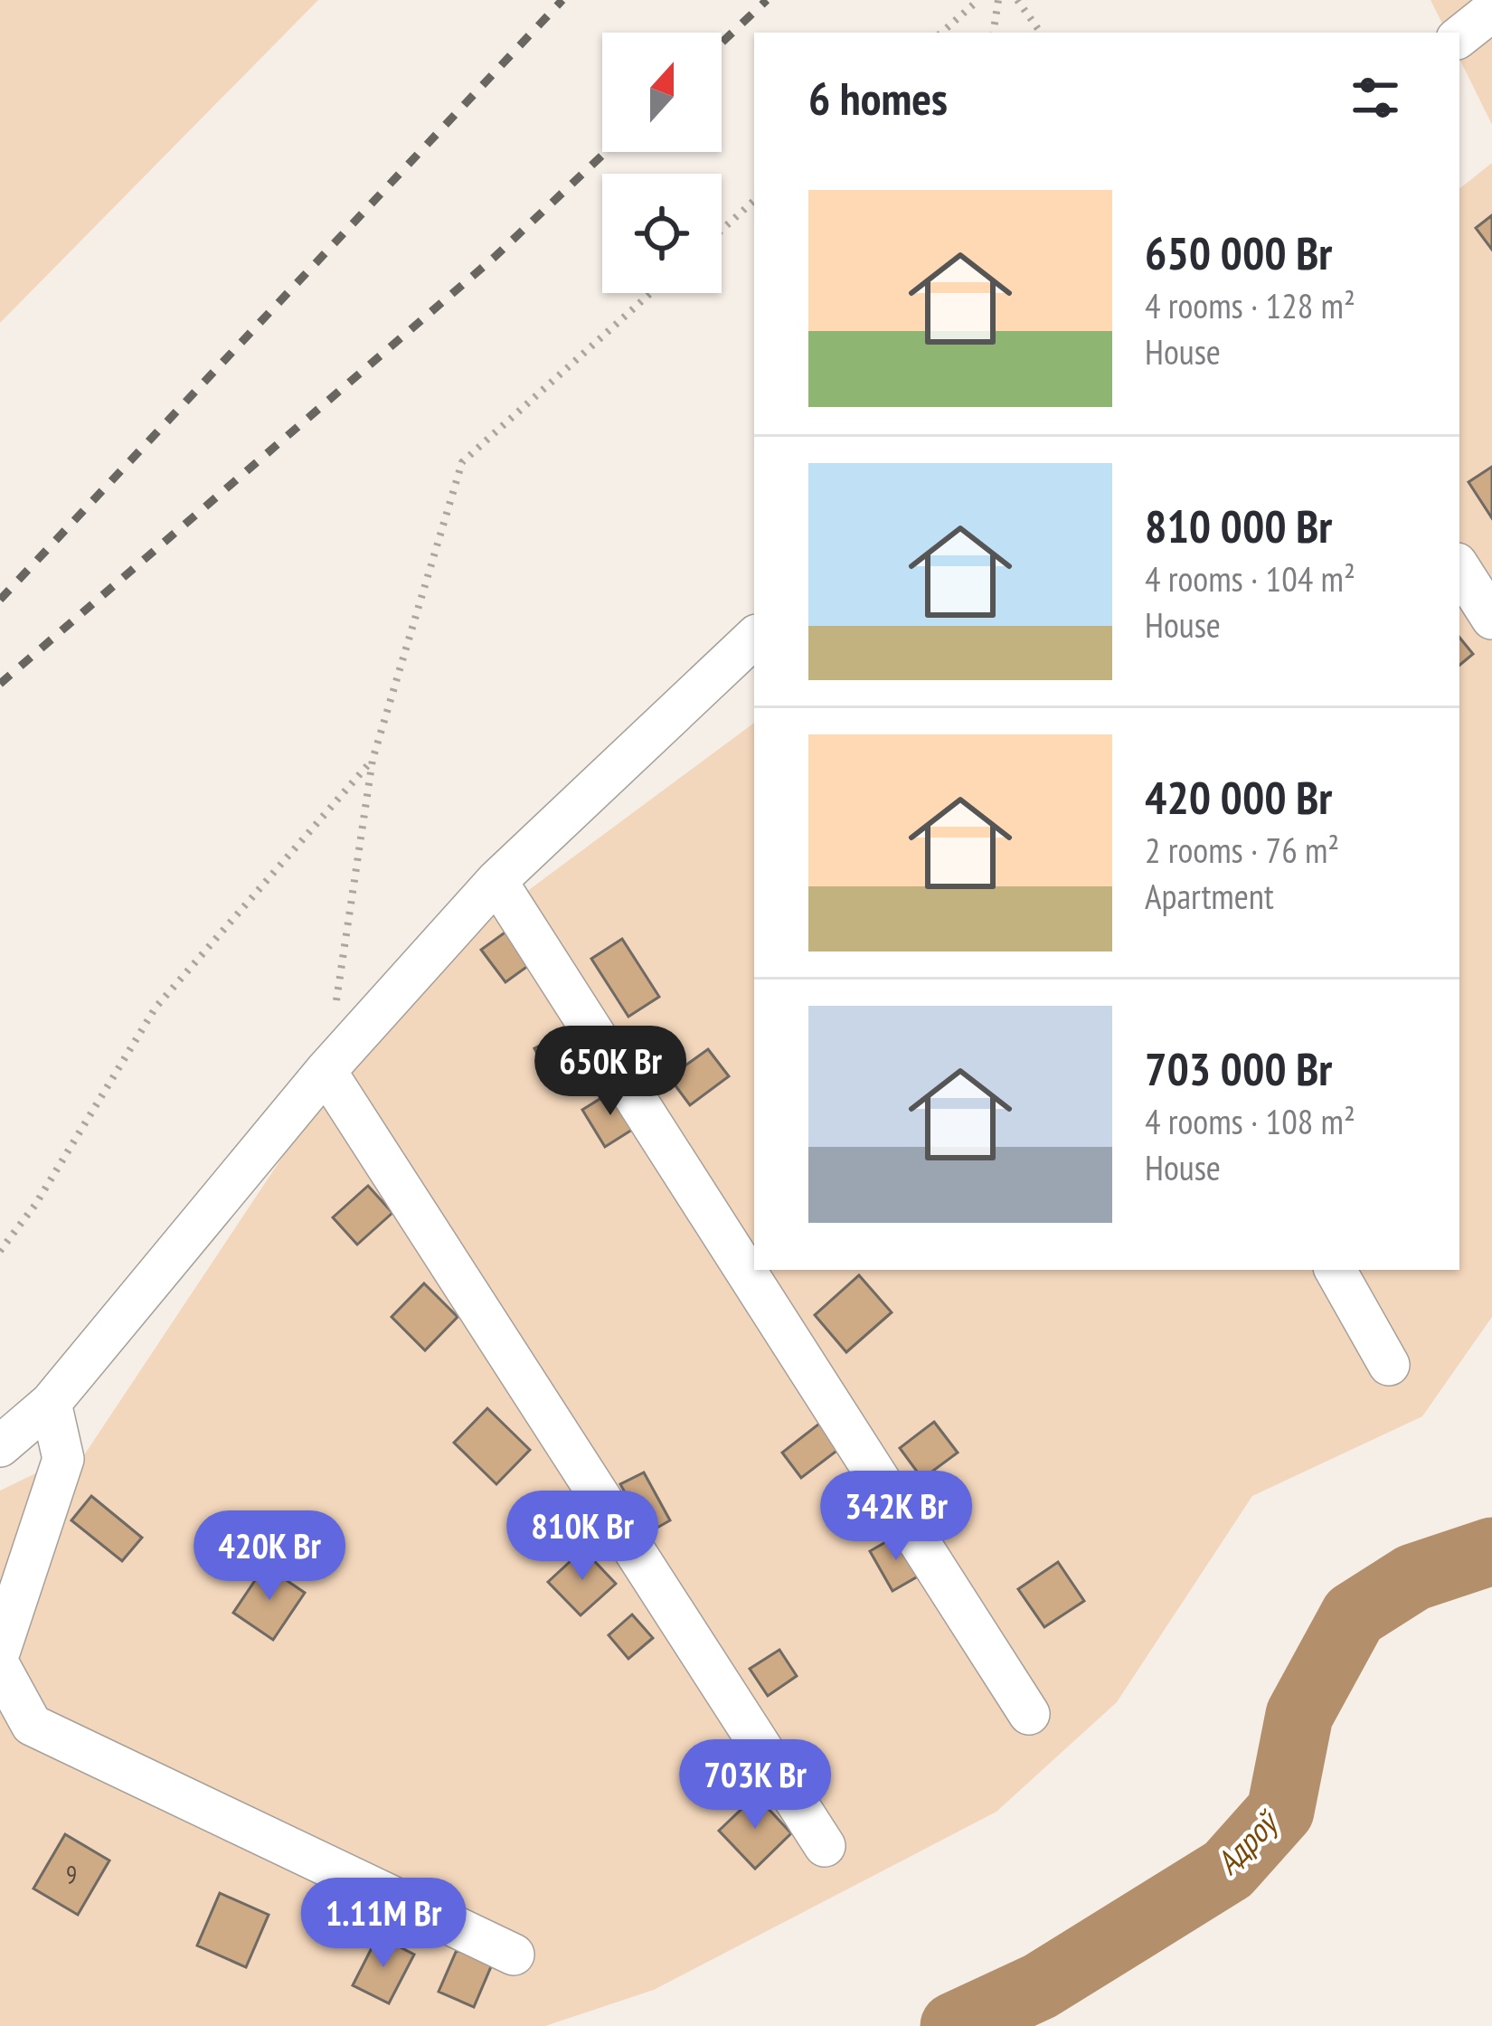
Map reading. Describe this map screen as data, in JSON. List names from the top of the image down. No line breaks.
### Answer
{"water":["Адроў"],"house_numbers":["9"],"north":"top","page":{"heading":"6 homes","list":[{"name":"650 000 Br","note":"4 rooms · 128 m² · House"},{"name":"810 000 Br","note":"4 rooms · 104 m² · House"},{"name":"420 000 Br","note":"2 rooms · 76 m² · Apartment"},{"name":"703 000 Br","note":"4 rooms · 108 m² · House"}],"price":["650K Br","342K Br","810K Br","420K Br","703K Br","1.11M Br"]}}
